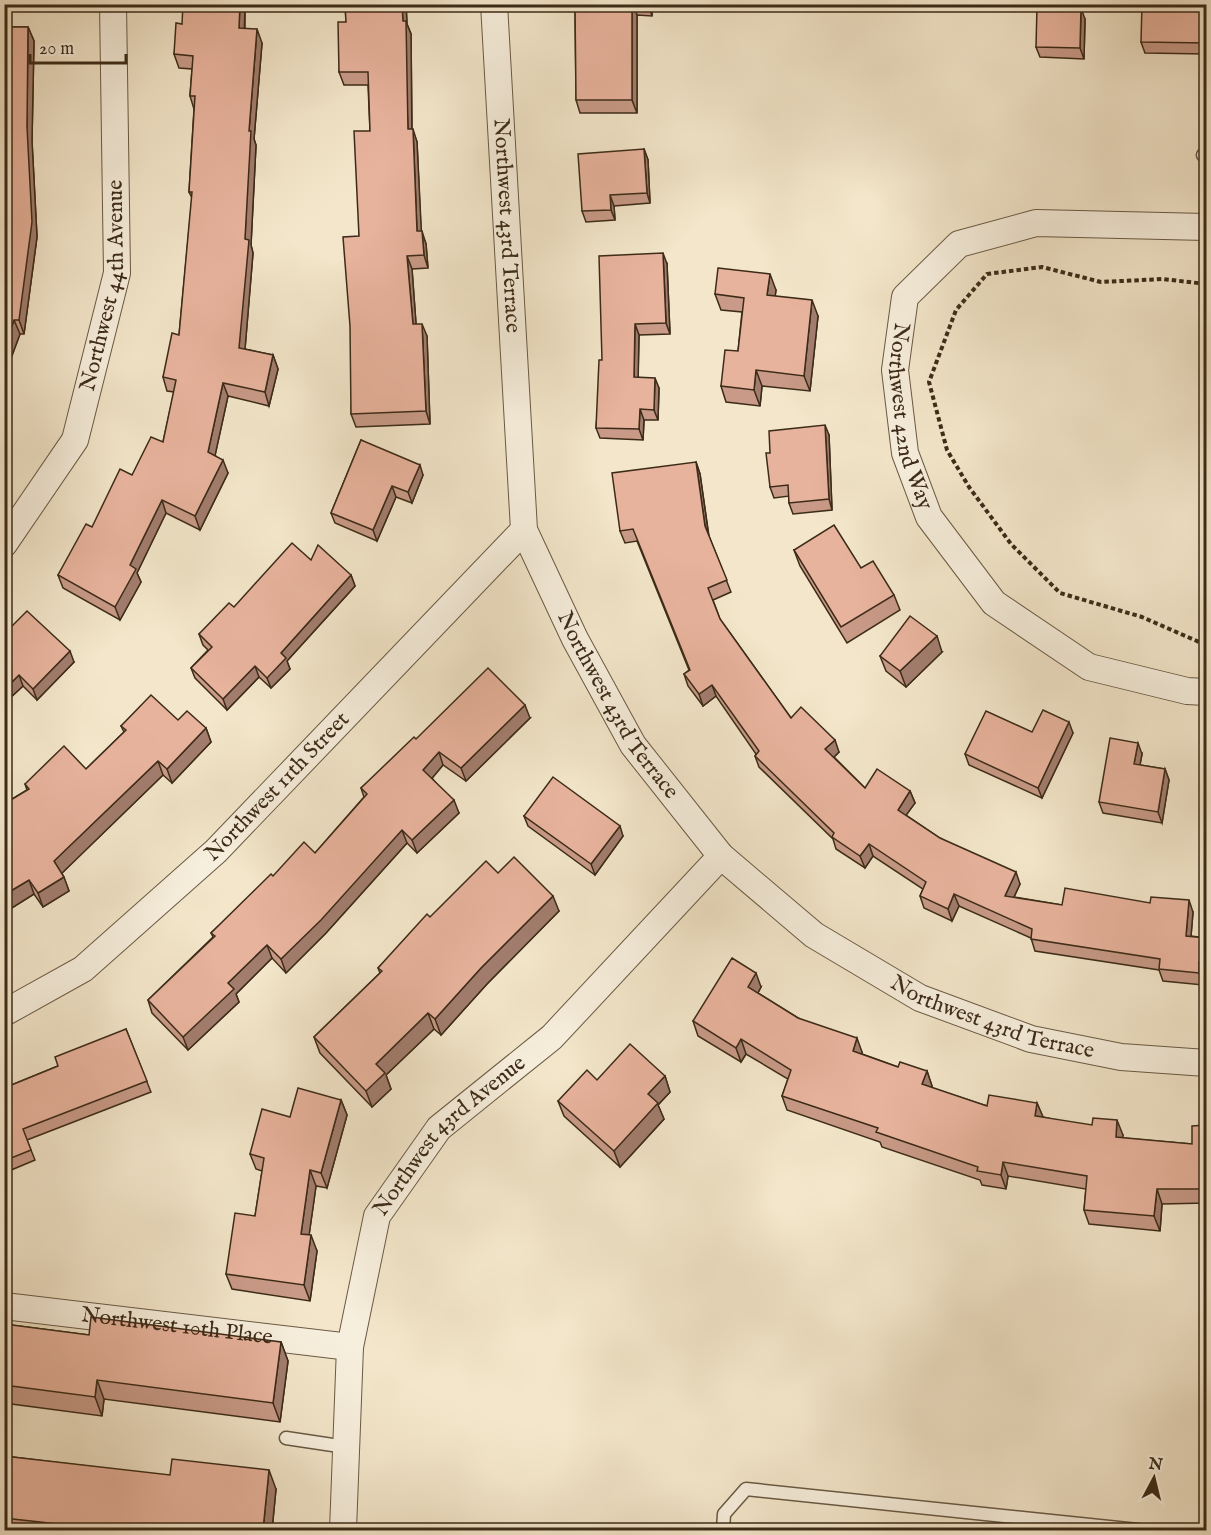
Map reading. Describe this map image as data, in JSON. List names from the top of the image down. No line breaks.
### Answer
{"streets":{"street":["Northwest 43rd Terrace","Northwest 44th Avenue","Northwest 42nd Way","Northwest 11th Street","Northwest 43rd Avenue","Northwest 10th Place"]},"crossings":[["Northwest 43rd Terrace","Northwest 11th Street"],["Northwest 43rd Terrace","Northwest 43rd Avenue"],["Northwest 43rd Avenue","Northwest 10th Place"]],"scale_bar":"20 m","north":"top"}
